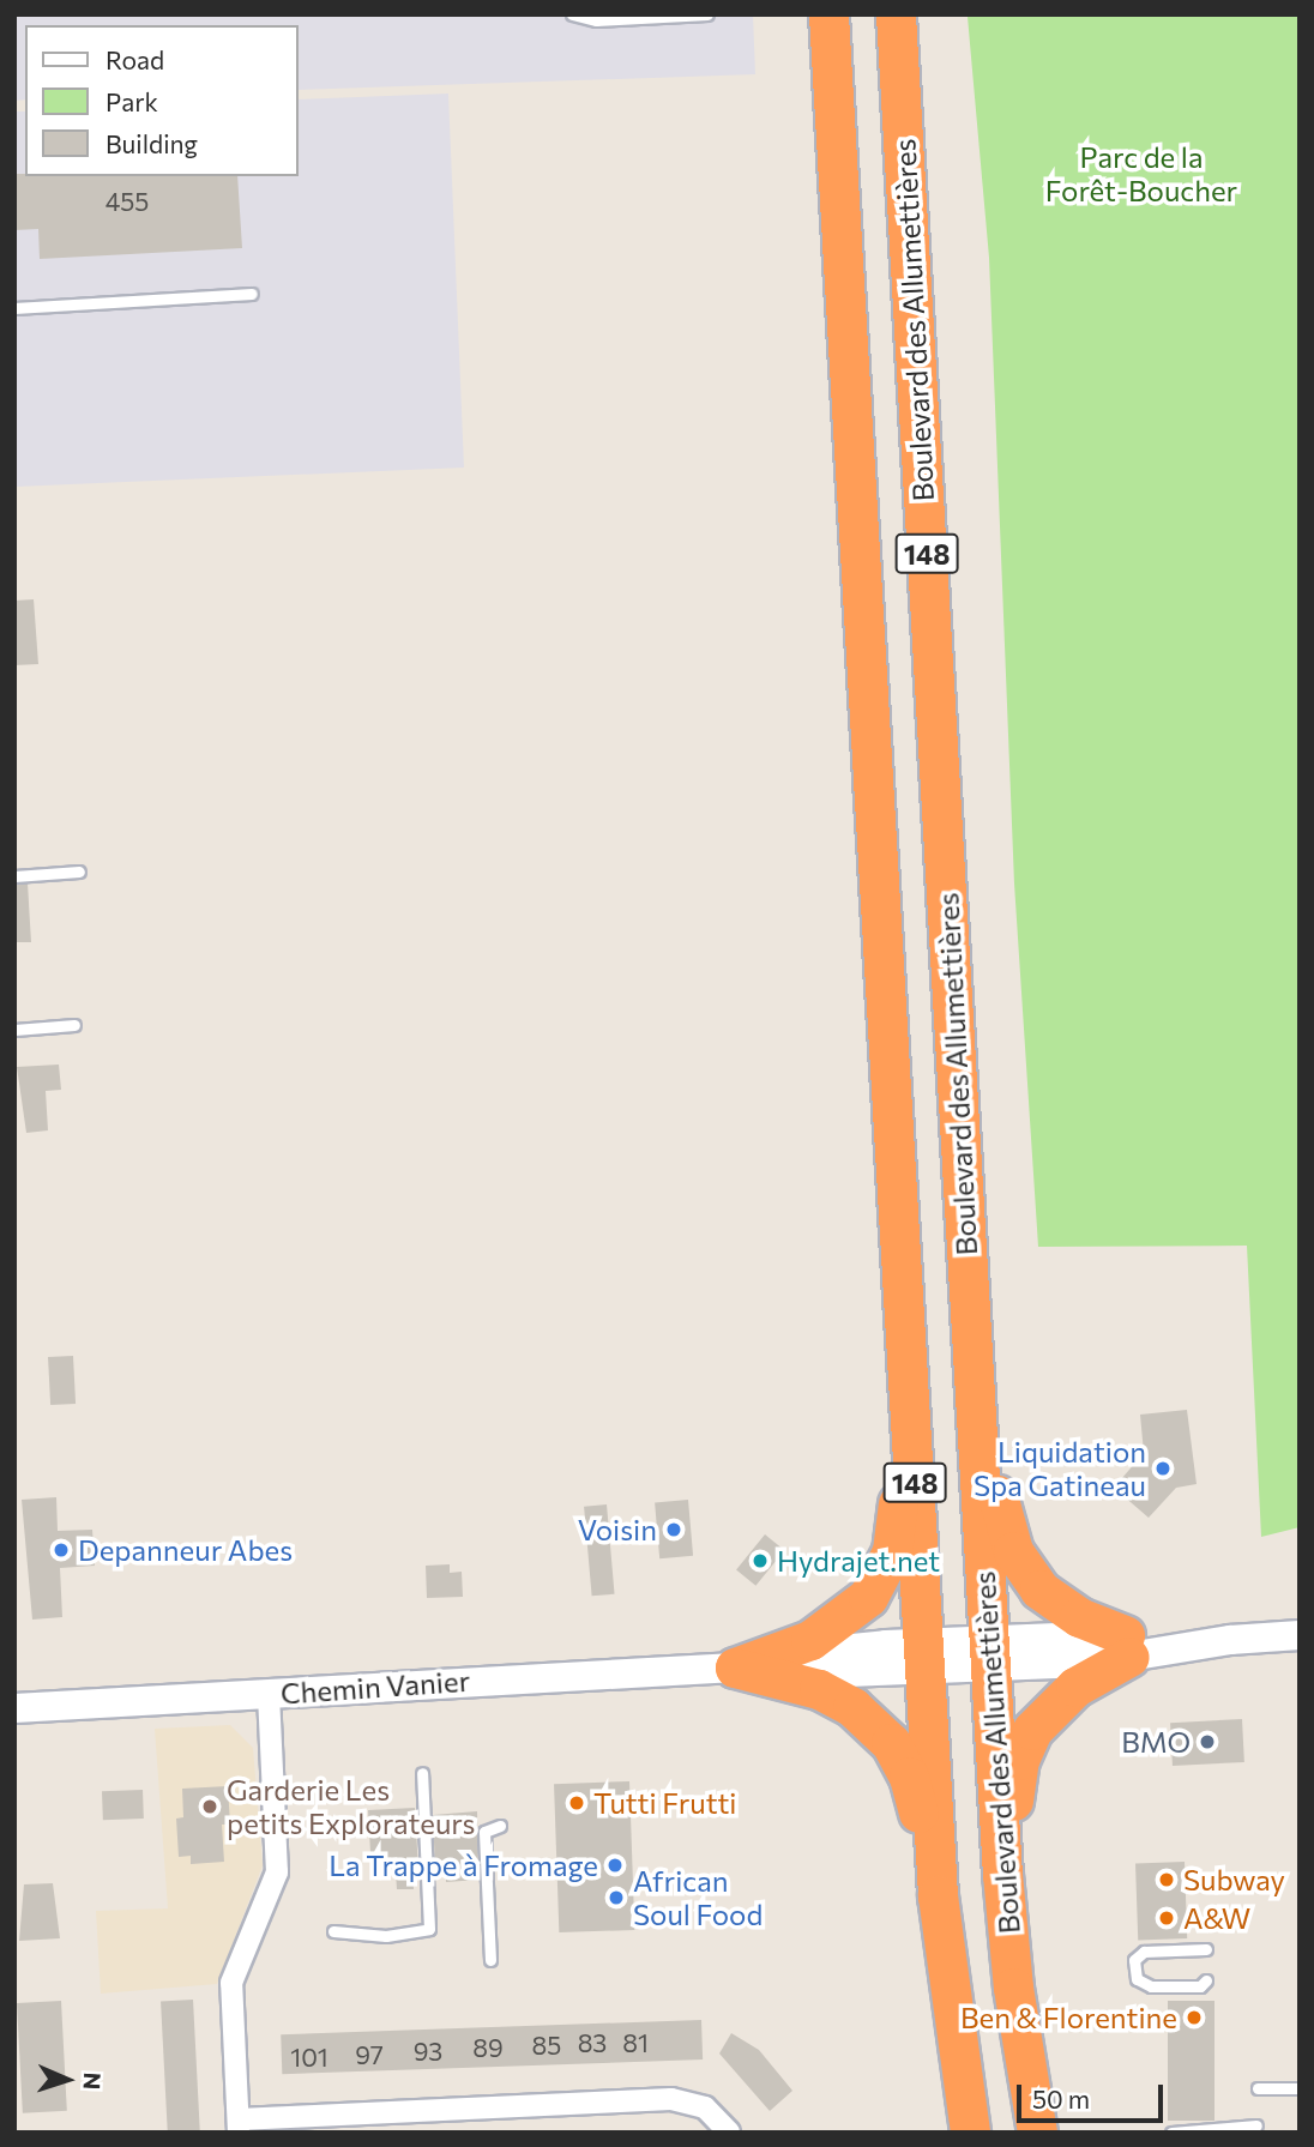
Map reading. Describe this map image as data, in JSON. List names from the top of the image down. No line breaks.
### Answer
{"streets":{"highway":["Boulevard des Allumettières","148"],"main road":["Chemin Vanier"]},"crossings":[["Boulevard des Allumettières","Chemin Vanier"],["148","Chemin Vanier"]],"parks":["Parc de la Forêt-Boucher"],"places":["Liquidation Spa Gatineau","Voisin","Depanneur Abes","Hydrajet.net","BMO","Tutti Frutti","Garderie Les petits Explorateurs","La Trappe à Fromage","Subway","African Soul Food","A&W","Ben & Florentine"],"house_numbers":["455","83","81","85","89","93","97","101"],"legend":["Road","Park","Building"],"scale_bar":"50 m","north":"right"}
